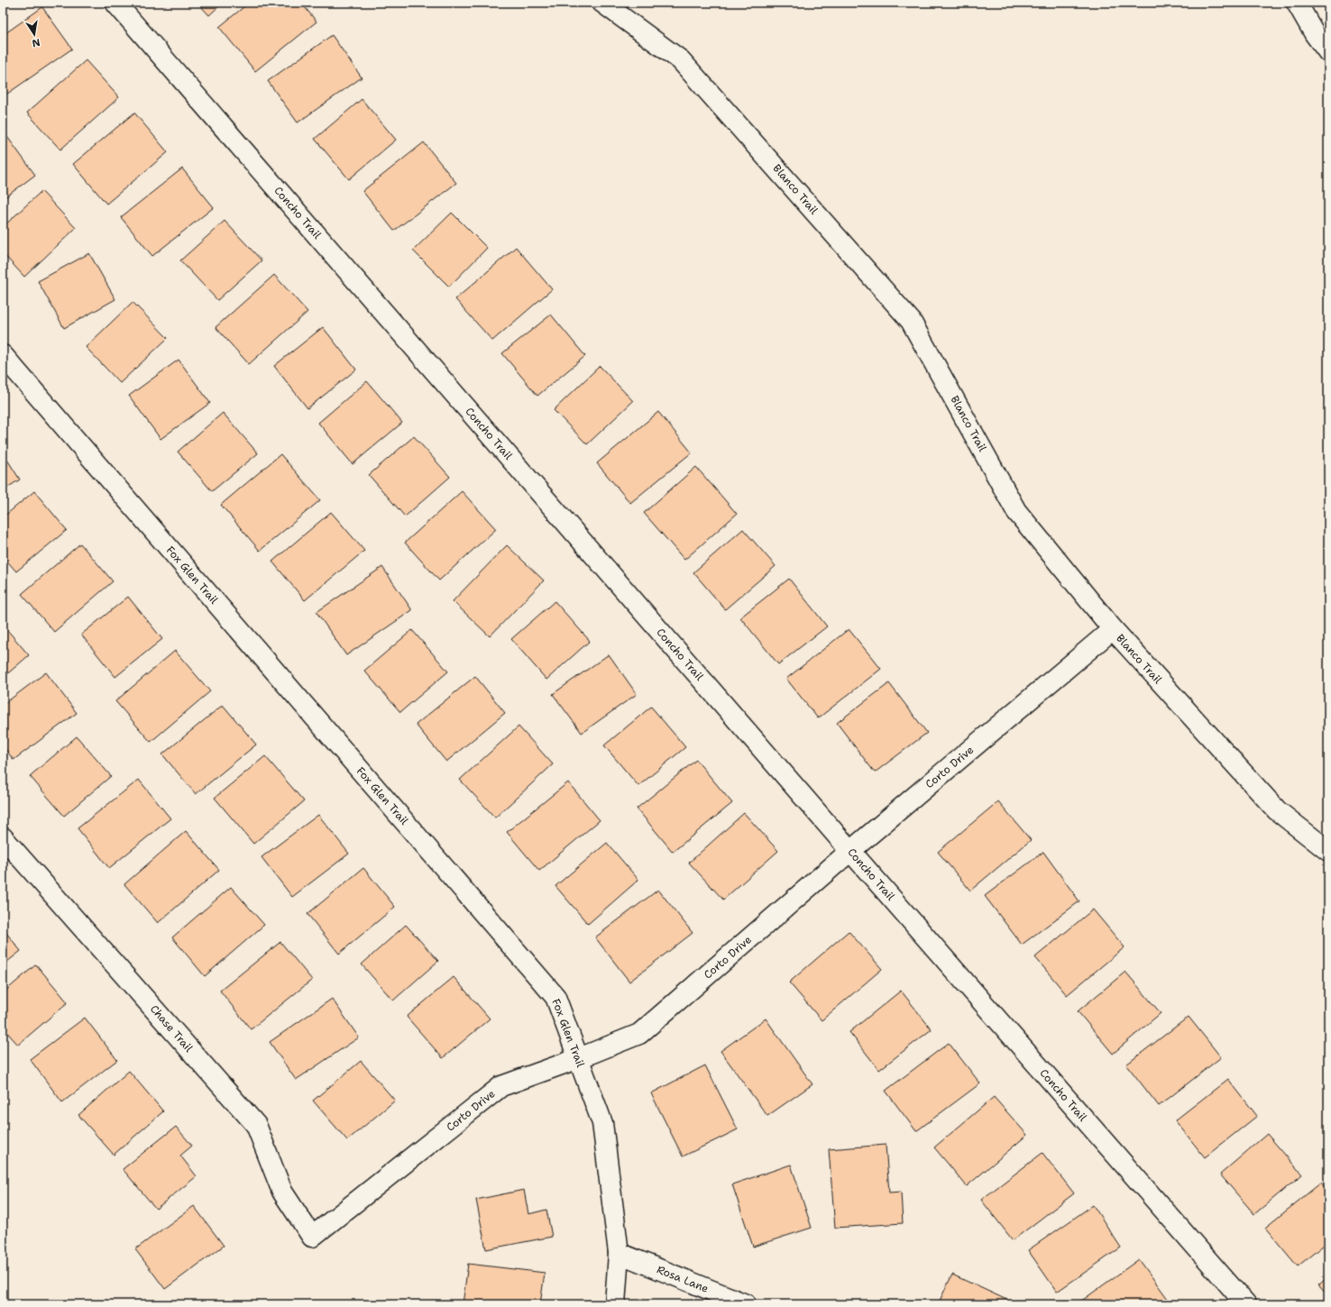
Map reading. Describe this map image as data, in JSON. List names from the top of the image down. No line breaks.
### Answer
{"streets":{"street":["Blanco Trail","Concho Trail","Fox Glen Trail","Corto Drive","Chase Trail","Rosa Lane"]},"crossings":[["Blanco Trail","Corto Drive"],["Concho Trail","Corto Drive"],["Fox Glen Trail","Corto Drive"],["Fox Glen Trail","Rosa Lane"],["Corto Drive","Chase Trail"]],"north":"bottom"}
